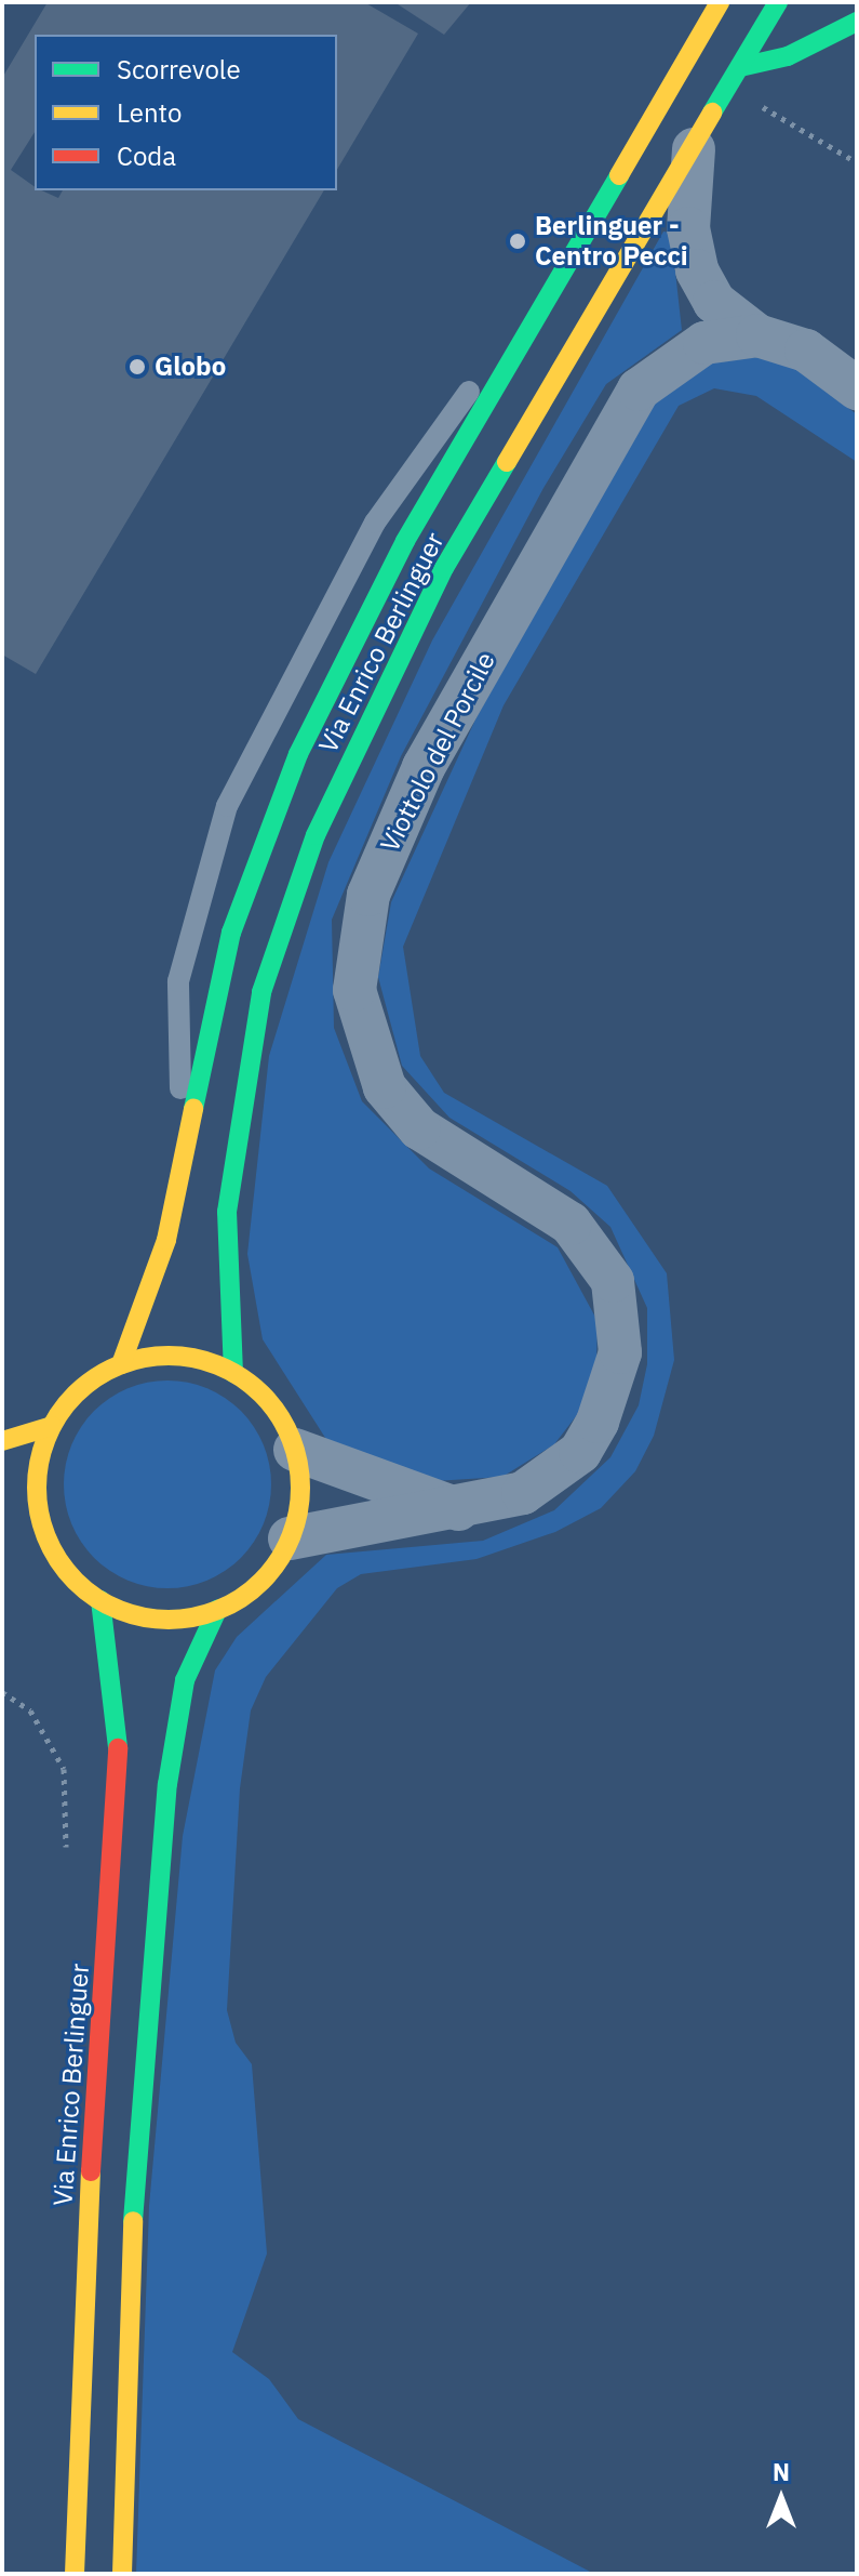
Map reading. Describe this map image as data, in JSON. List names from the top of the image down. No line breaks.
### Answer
{"streets":{"main road":["Via Enrico Berlinguer"],"street":["Viottolo del Porcile"]},"crossings":[["Via Enrico Berlinguer","Viottolo del Porcile"]],"places":["Berlinguer - Centro Pecci","Globo"],"legend":["Scorrevole","Lento","Coda"],"north":"top"}
